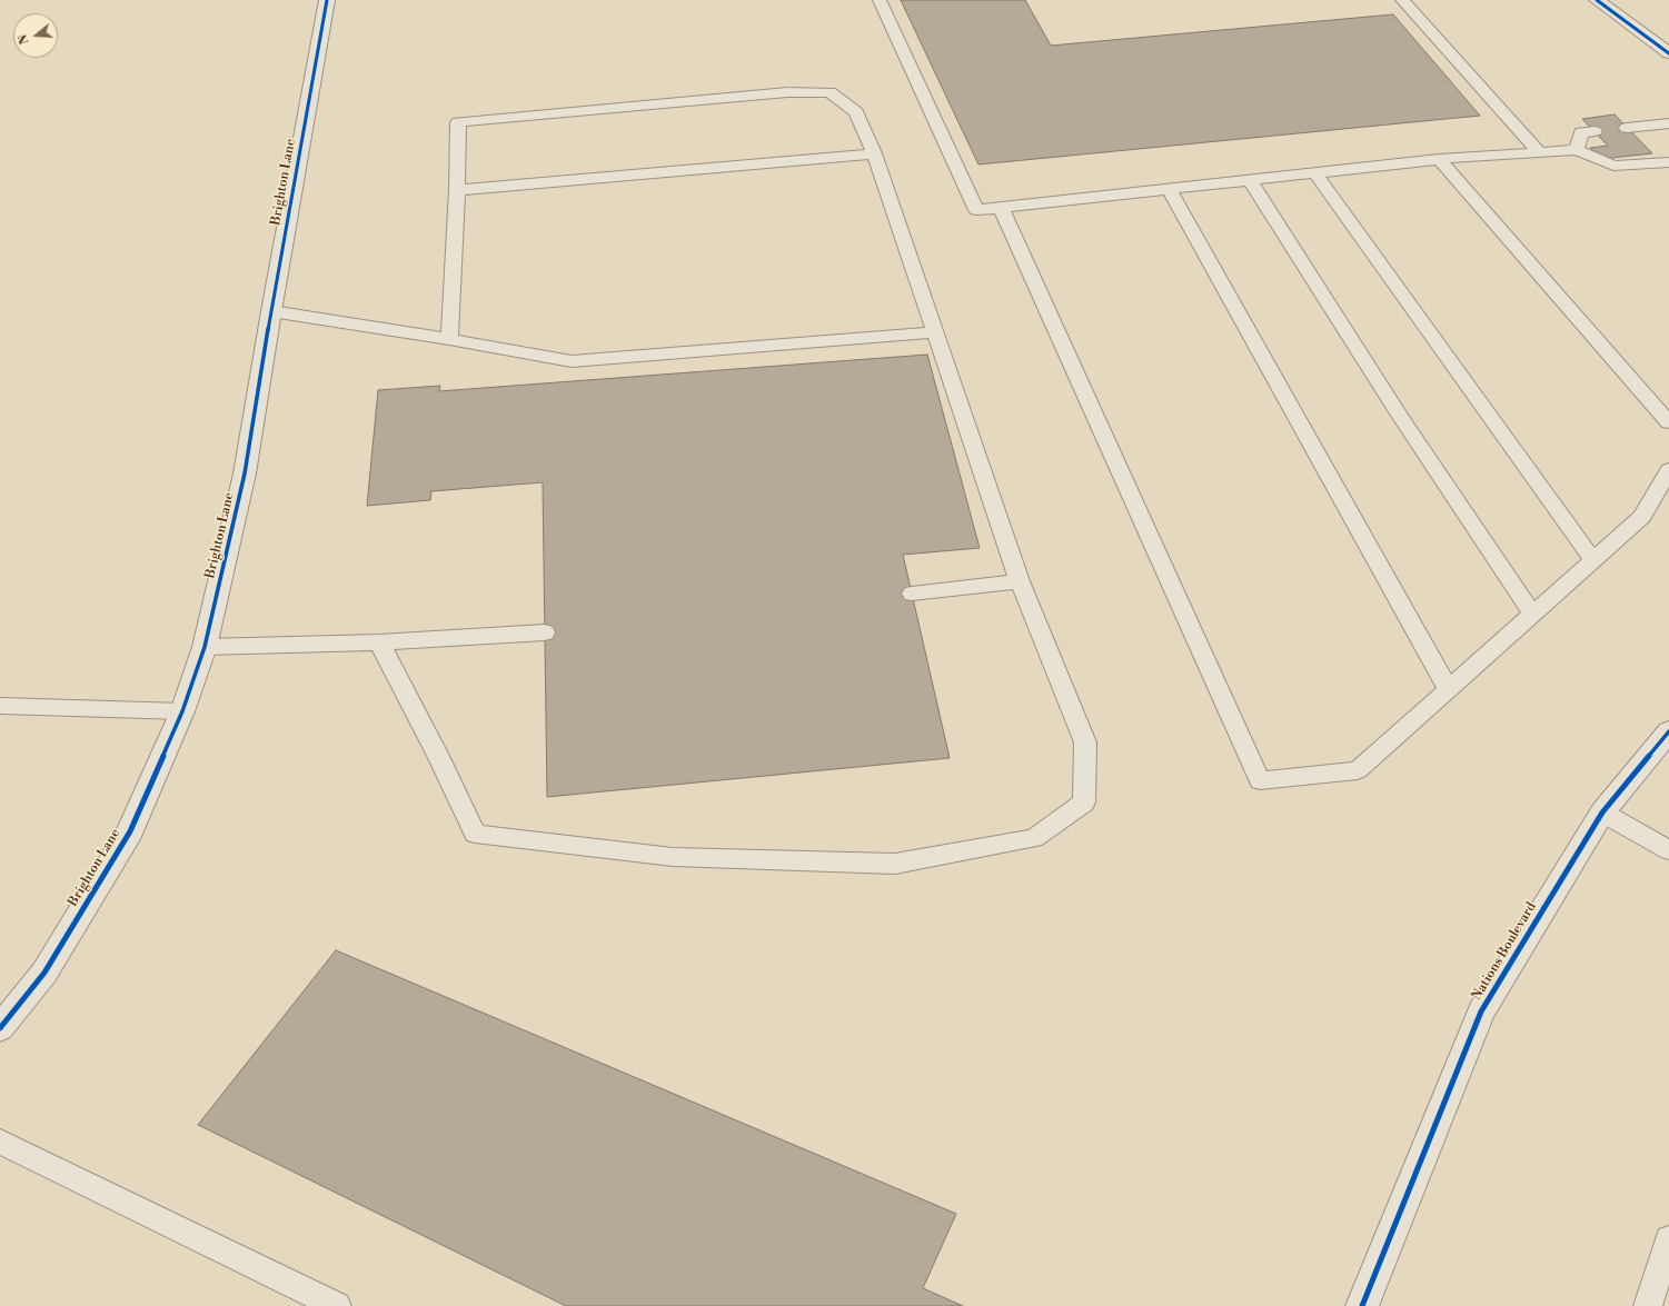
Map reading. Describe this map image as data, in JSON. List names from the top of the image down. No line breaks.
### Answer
{"streets":{"street":["Brighton Lane","Nations Boulevard"]},"north":"left"}
